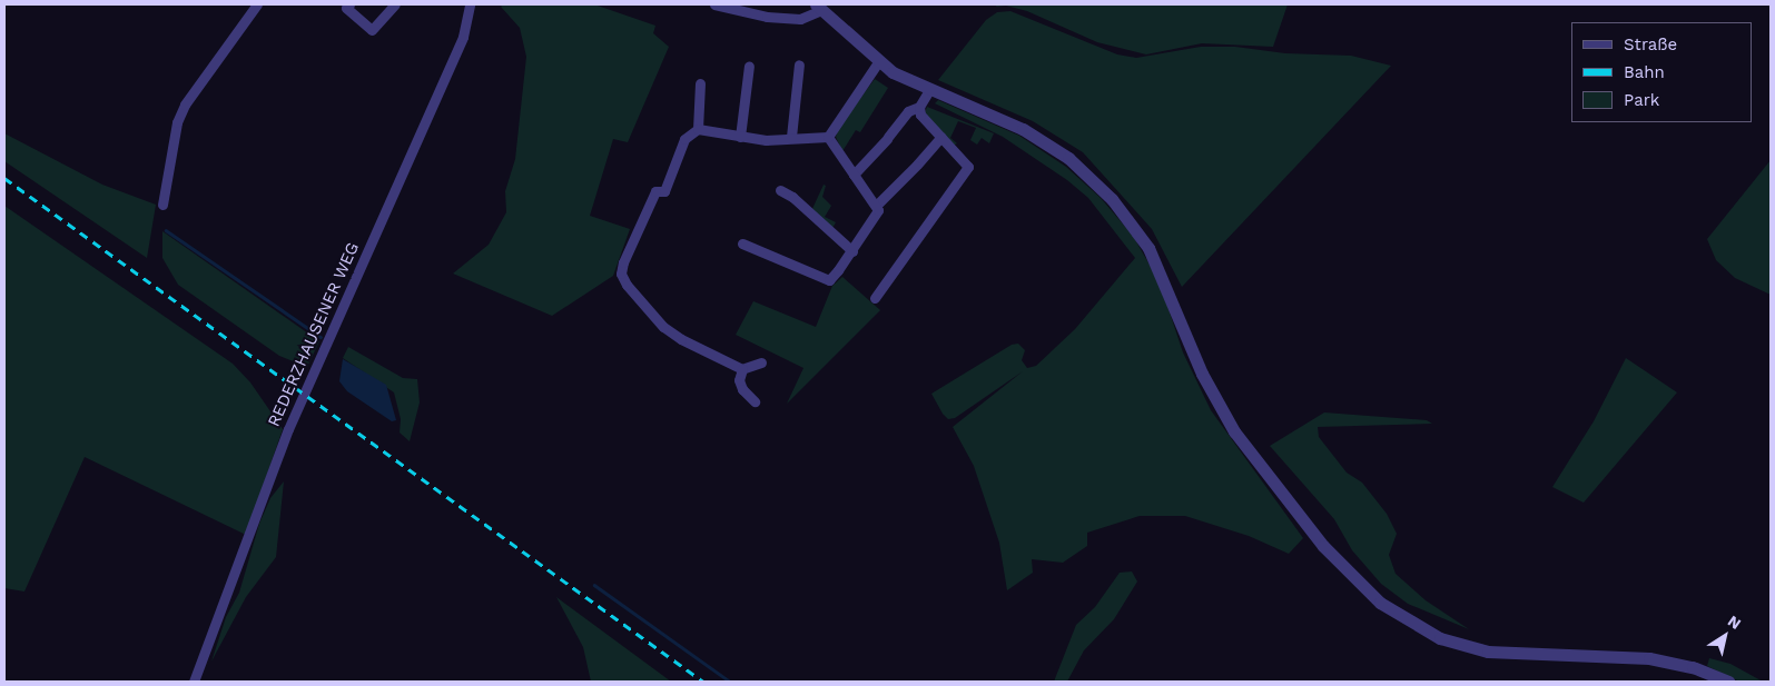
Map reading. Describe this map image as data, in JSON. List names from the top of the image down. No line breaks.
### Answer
{"streets":{"street":["REDERZHAUSENER WEG"]},"legend":["Straße","Bahn","Park"],"north":"top right"}
